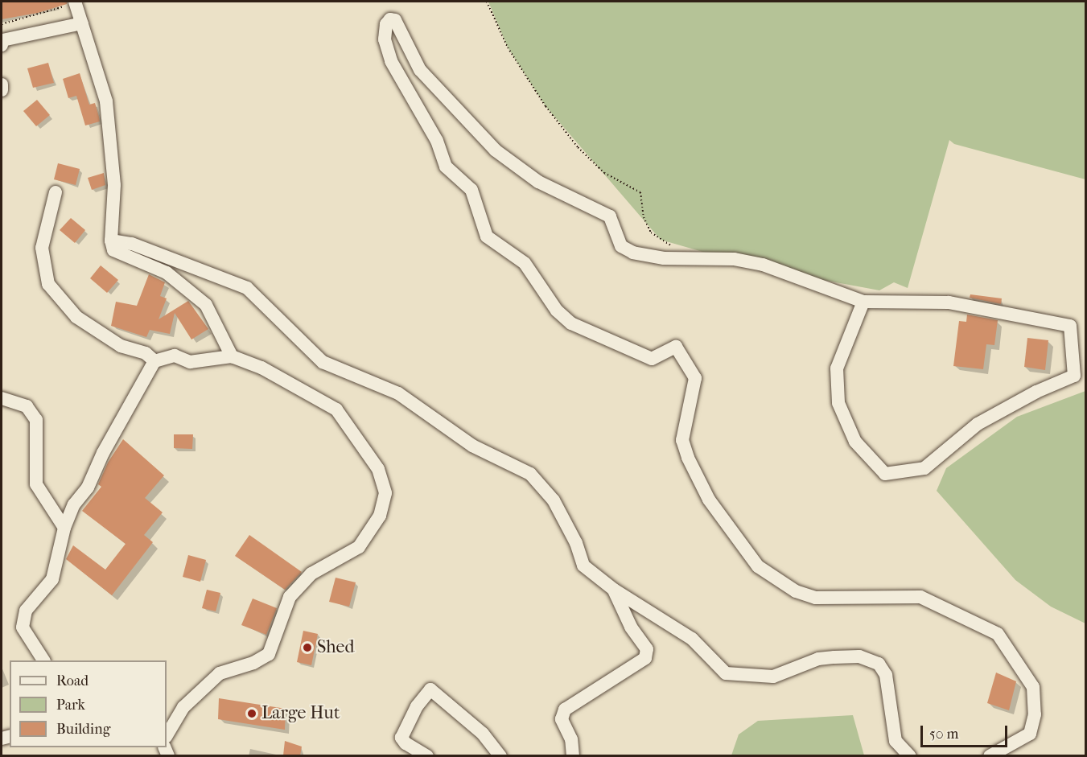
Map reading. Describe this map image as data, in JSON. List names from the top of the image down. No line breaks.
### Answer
{"places":["Shed","Large Hut"],"legend":["Road","Park","Building"],"scale_bar":"50 m"}
